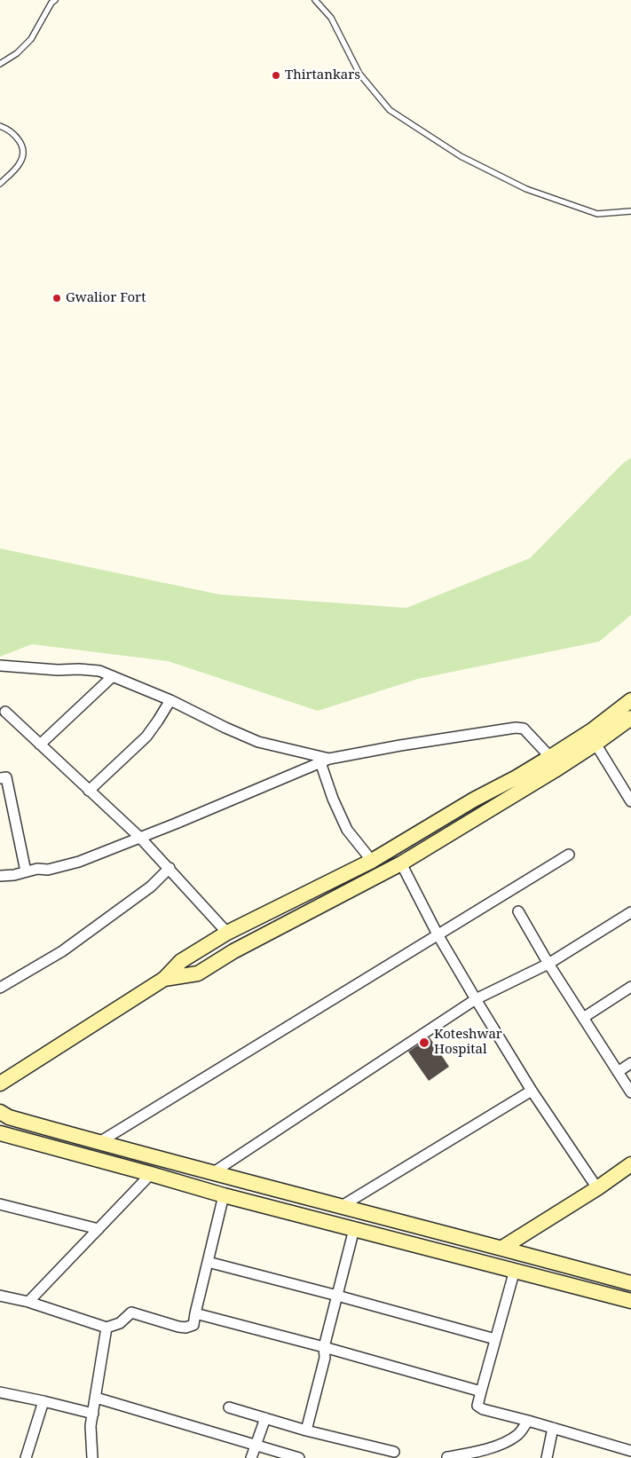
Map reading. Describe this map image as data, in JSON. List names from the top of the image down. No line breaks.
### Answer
{"places":["Thirtankars","Gwalior Fort","Koteshwar Hospital"]}
